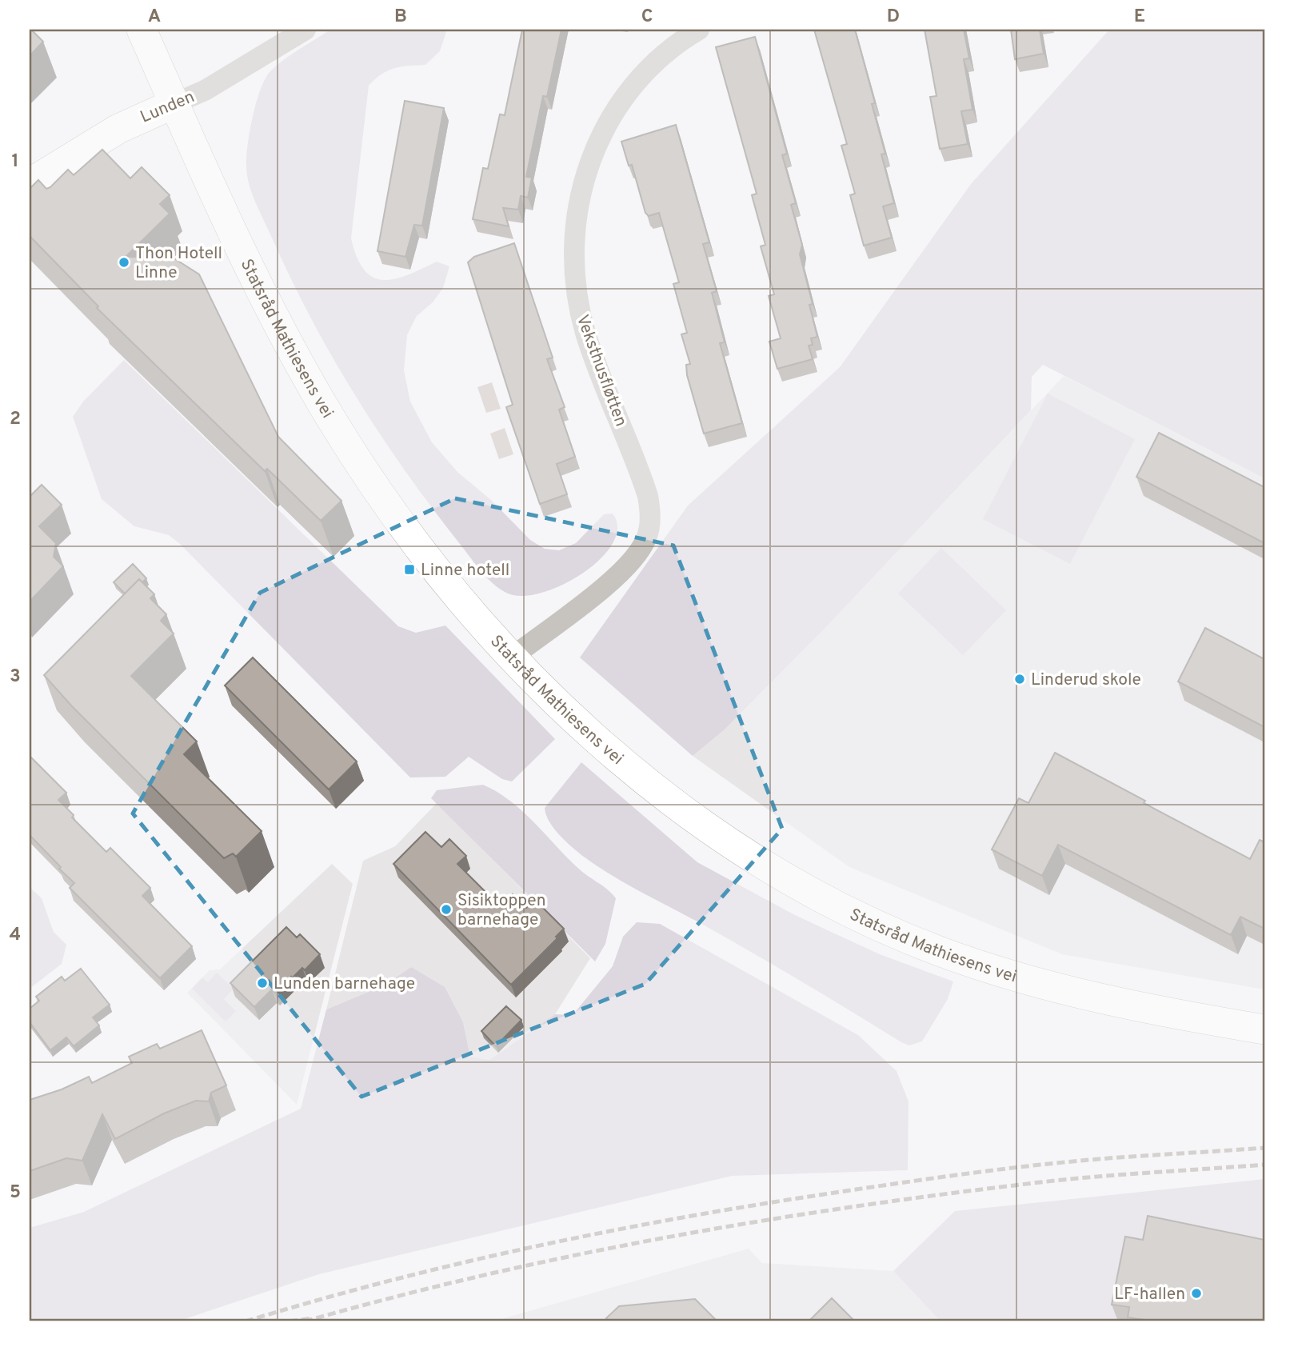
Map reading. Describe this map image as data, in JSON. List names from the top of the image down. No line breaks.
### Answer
{"streets":{"street":["Lunden","Statsråd Mathiesens vei","Veksthusfløtten"]},"crossings":[["Lunden","Statsråd Mathiesens vei"],["Statsråd Mathiesens vei","Veksthusfløtten"]],"places":{"other":["Thon Hotell Linne","Linderud skole","Sisiktoppen barnehage","Lunden barnehage","LF-hallen"],"transit":["Linne hotell"]},"grid":{"columns":["A","B","C","D","E"],"rows":["1","2","3","4","5"]}}
